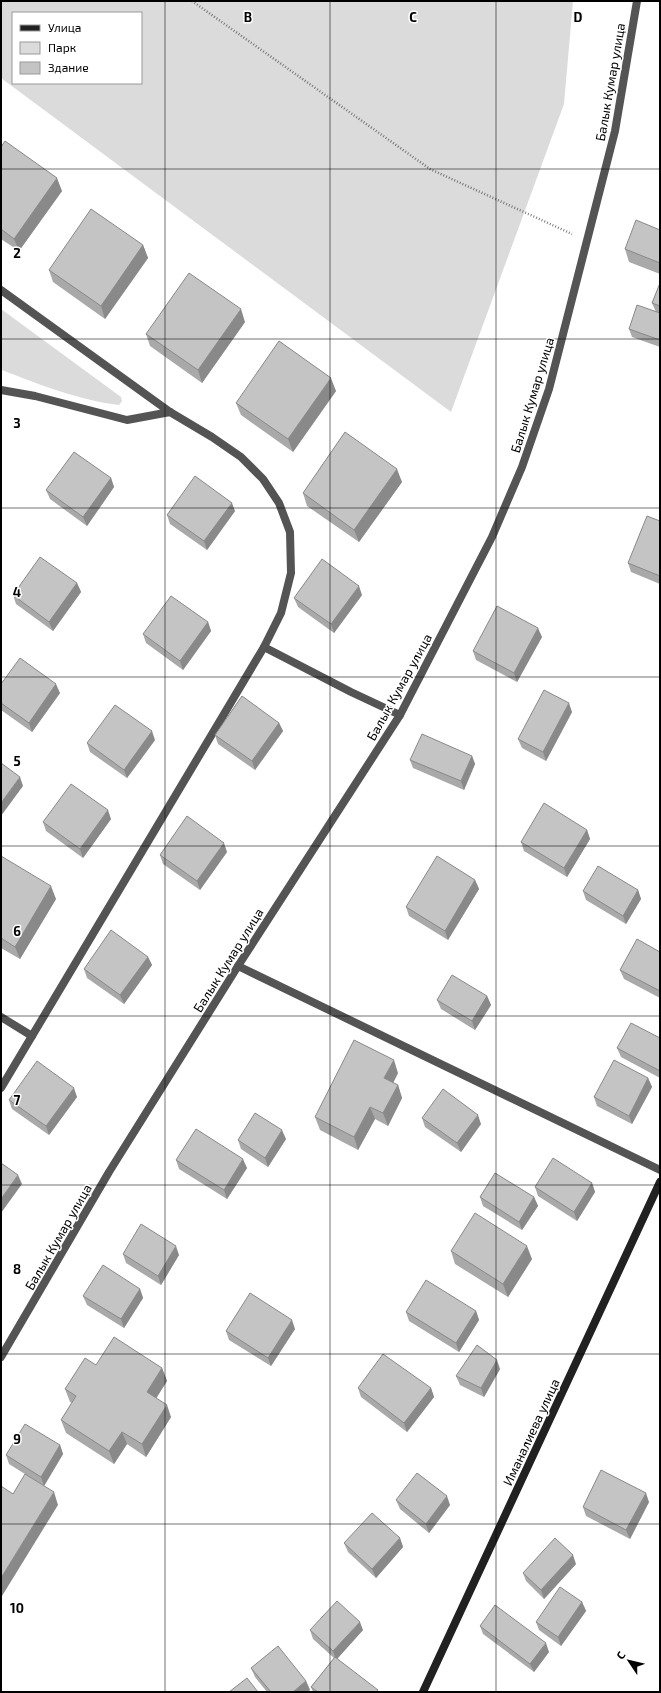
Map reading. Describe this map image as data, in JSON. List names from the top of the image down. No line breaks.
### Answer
{"streets":{"street":["Балык Кумар улица","Иманалиева улица"]},"legend":["Улица","Парк","Здание"],"north":"top left","grid":{"columns":["B","C","D"],"rows":["2","3","4","5","6","7","8","9","10"]}}
